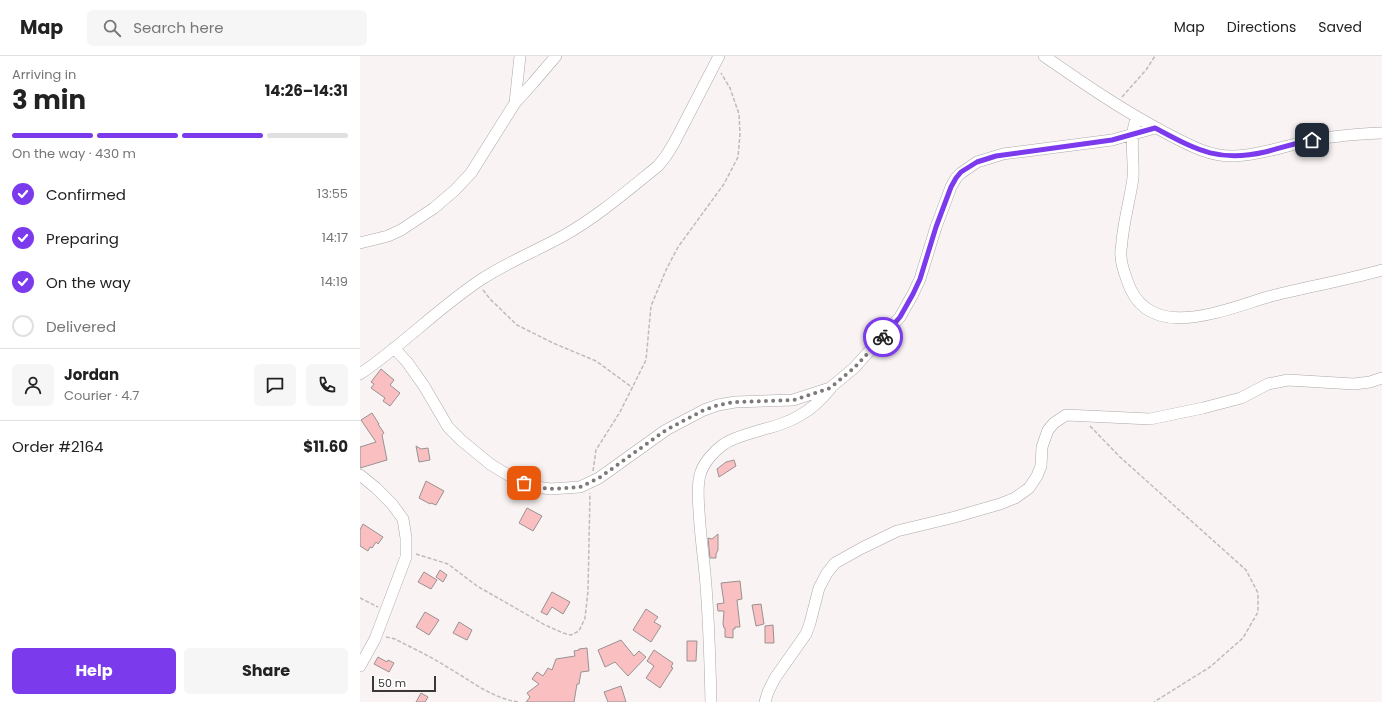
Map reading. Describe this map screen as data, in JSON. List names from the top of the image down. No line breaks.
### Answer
{"scale_bar":"50 m","page":{"header":"Map","search":"Search here","nav":["Map","Directions","Saved"],"heading":["3 min","Arriving in","14:26–14:31"],"panel":["Jordan","Courier · 4.7","Order #2164","$11.60"],"bar":"On the way · 430 m","list":[["Confirmed","13:55"],["Preparing","14:17"],["On the way","14:19"],"Delivered"],"buttons":["Help","Share"],"scale":"50 m"}}
